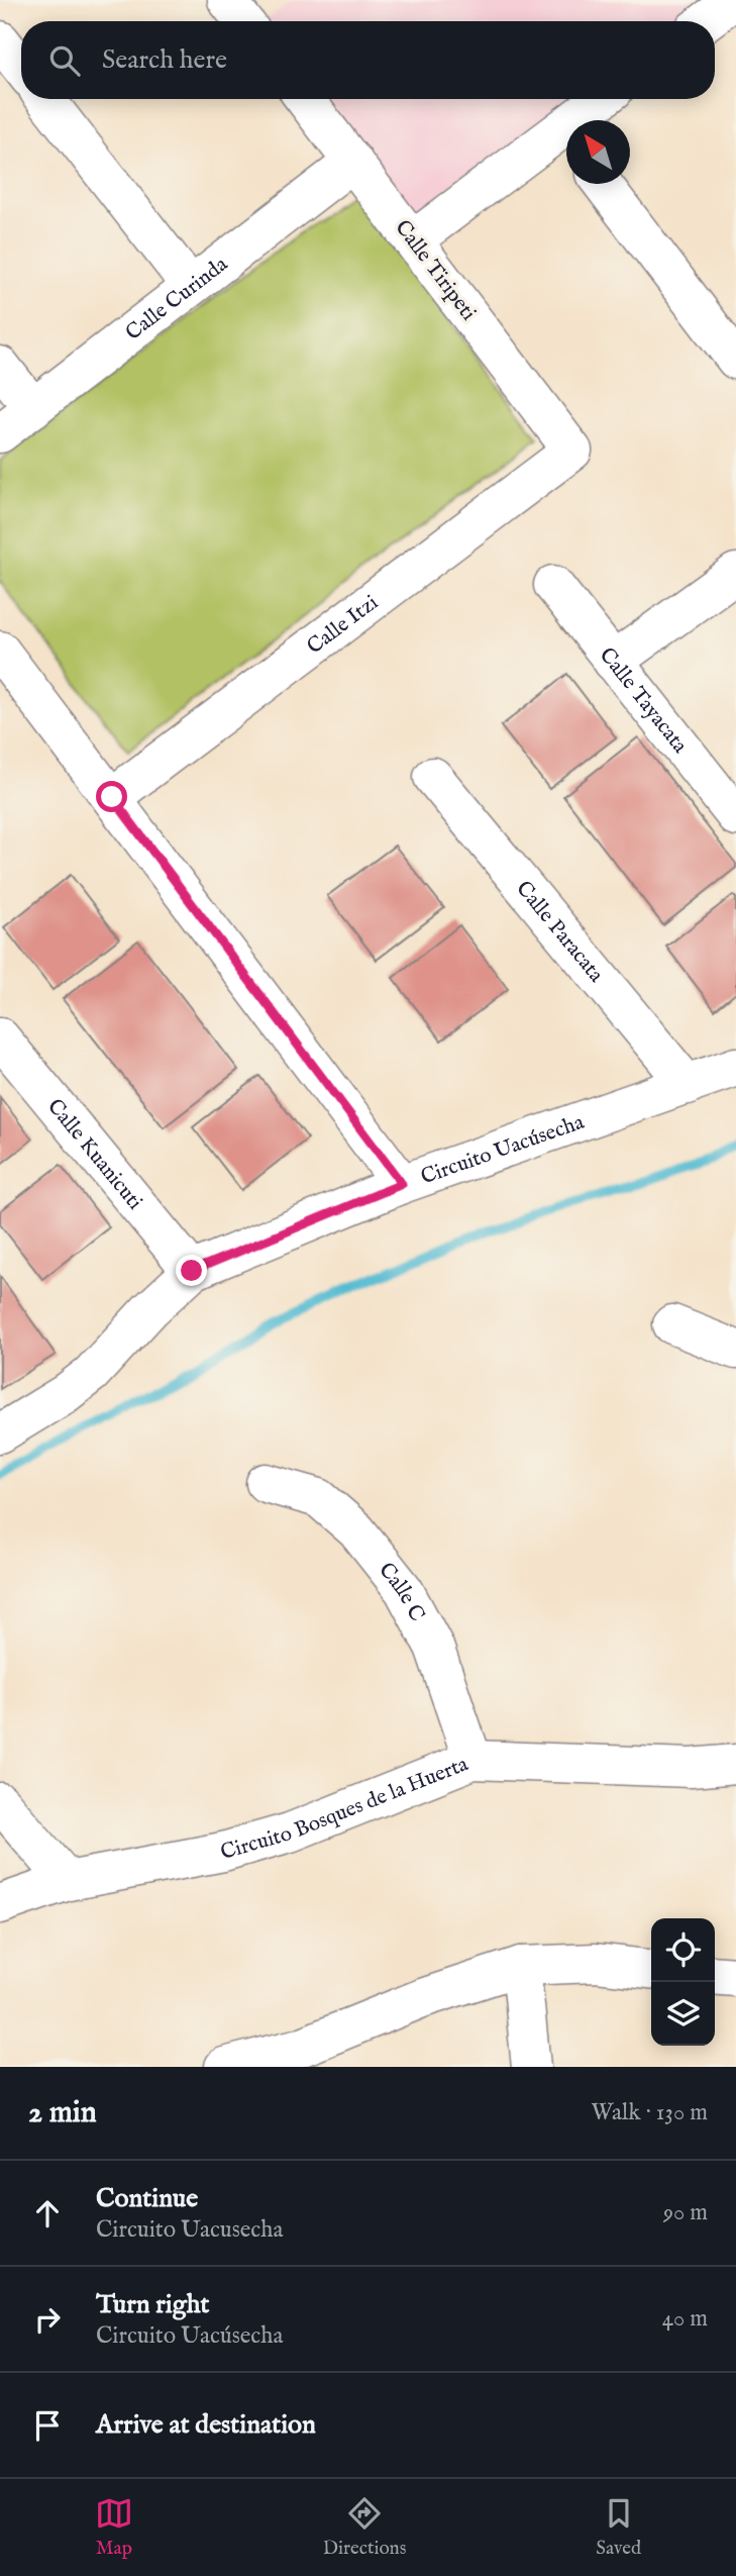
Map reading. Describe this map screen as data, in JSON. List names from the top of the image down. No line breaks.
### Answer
{"streets":{"street":["Calle Tiripeti","Calle Curinda","Calle Itzi","Calle Tayacata","Calle Paracata","Circuito Uacúsecha","Calle Kuanicuti","Calle C","Circuito Bosques de la Huerta"]},"crossings":[["Calle Tiripeti","Calle Curinda"],["Calle Tiripeti","Calle Itzi"],["Calle Paracata","Circuito Uacúsecha"],["Circuito Uacúsecha","Calle Kuanicuti"],["Calle C","Circuito Bosques de la Huerta"]],"north":"top left","page":{"search":"Search here","heading":["2 min","Walk · 130 m"],"list":[["Continue","Circuito Uacusecha","90 m"],["Turn right","Circuito Uacúsecha","40 m"],"Arrive at destination"],"nav":["Map","Directions","Saved"]}}
